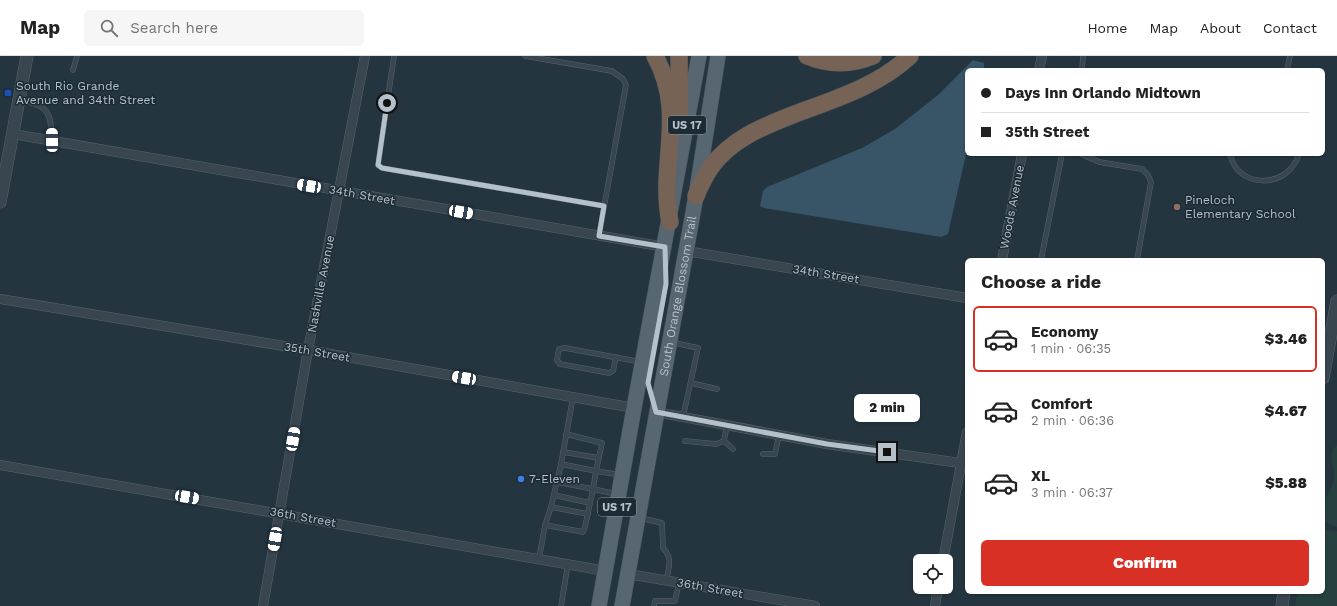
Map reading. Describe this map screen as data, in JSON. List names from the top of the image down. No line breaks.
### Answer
{"streets":{"main road":["US 17","South Orange Blossom Trail"],"street":["34th Street","Woods Avenue","Nashville Avenue","35th Street","36th Street"]},"crossings":[["34th Street","Nashville Avenue"],["34th Street","South Orange Blossom Trail"],["Nashville Avenue","35th Street"],["Nashville Avenue","36th Street"],["South Orange Blossom Trail","35th Street"],["South Orange Blossom Trail","36th Street"]],"places":{"transit":["South Rio Grande Avenue and 34th Street"],"other":["Pineloch Elementary School","7-Eleven"]},"page":{"header":"Map","search":"Search here","nav":["Home","Map","About","Contact"],"banner":["Days Inn Orlando Midtown","35th Street"],"heading":"Choose a ride","list":[{"name":"Economy","note":"1 min · 06:35","value":"$3.46"},{"name":"Comfort","note":"2 min · 06:36","value":"$4.67"},{"name":"XL","note":"3 min · 06:37","value":"$5.88"}],"bubble":"2 min","buttons":"Confirm"}}
